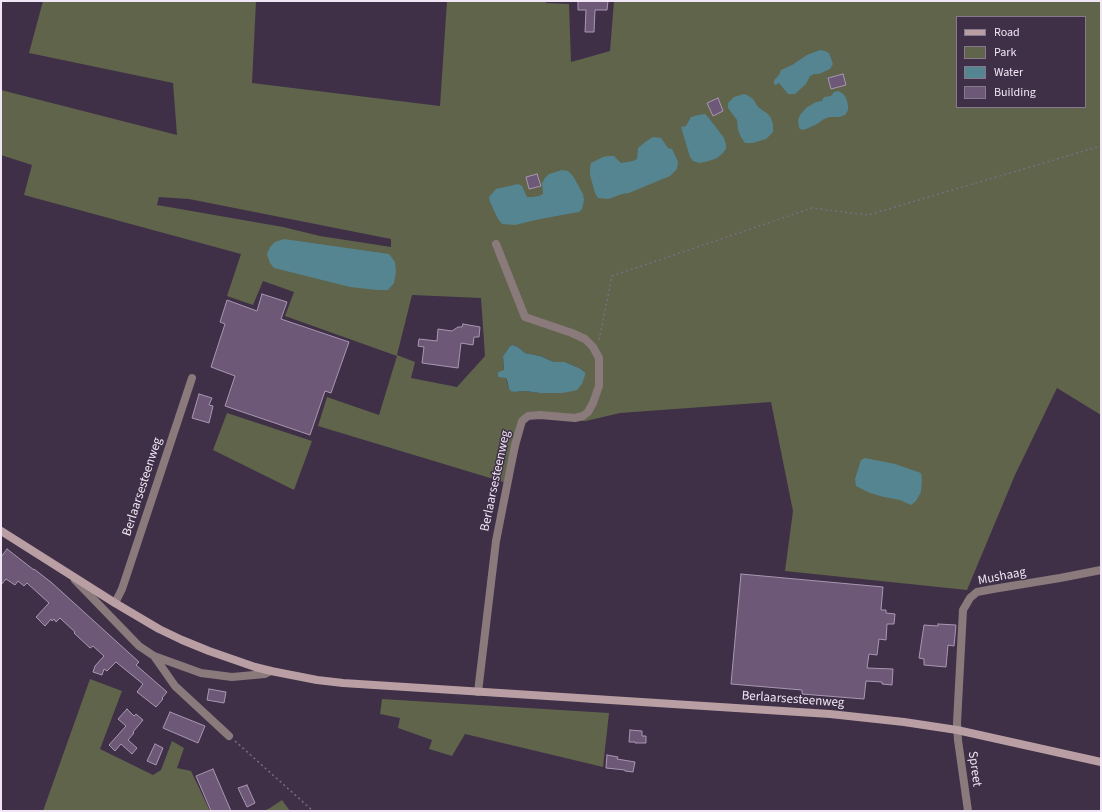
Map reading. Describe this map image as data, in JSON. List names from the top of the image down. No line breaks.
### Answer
{"streets":{"street":["Berlaarsesteenweg","Mushaag","Spreet"]},"crossings":[["Berlaarsesteenweg","Mushaag"],["Berlaarsesteenweg","Spreet"],["Mushaag","Spreet"]],"legend":["Road","Park","Water","Building"]}
